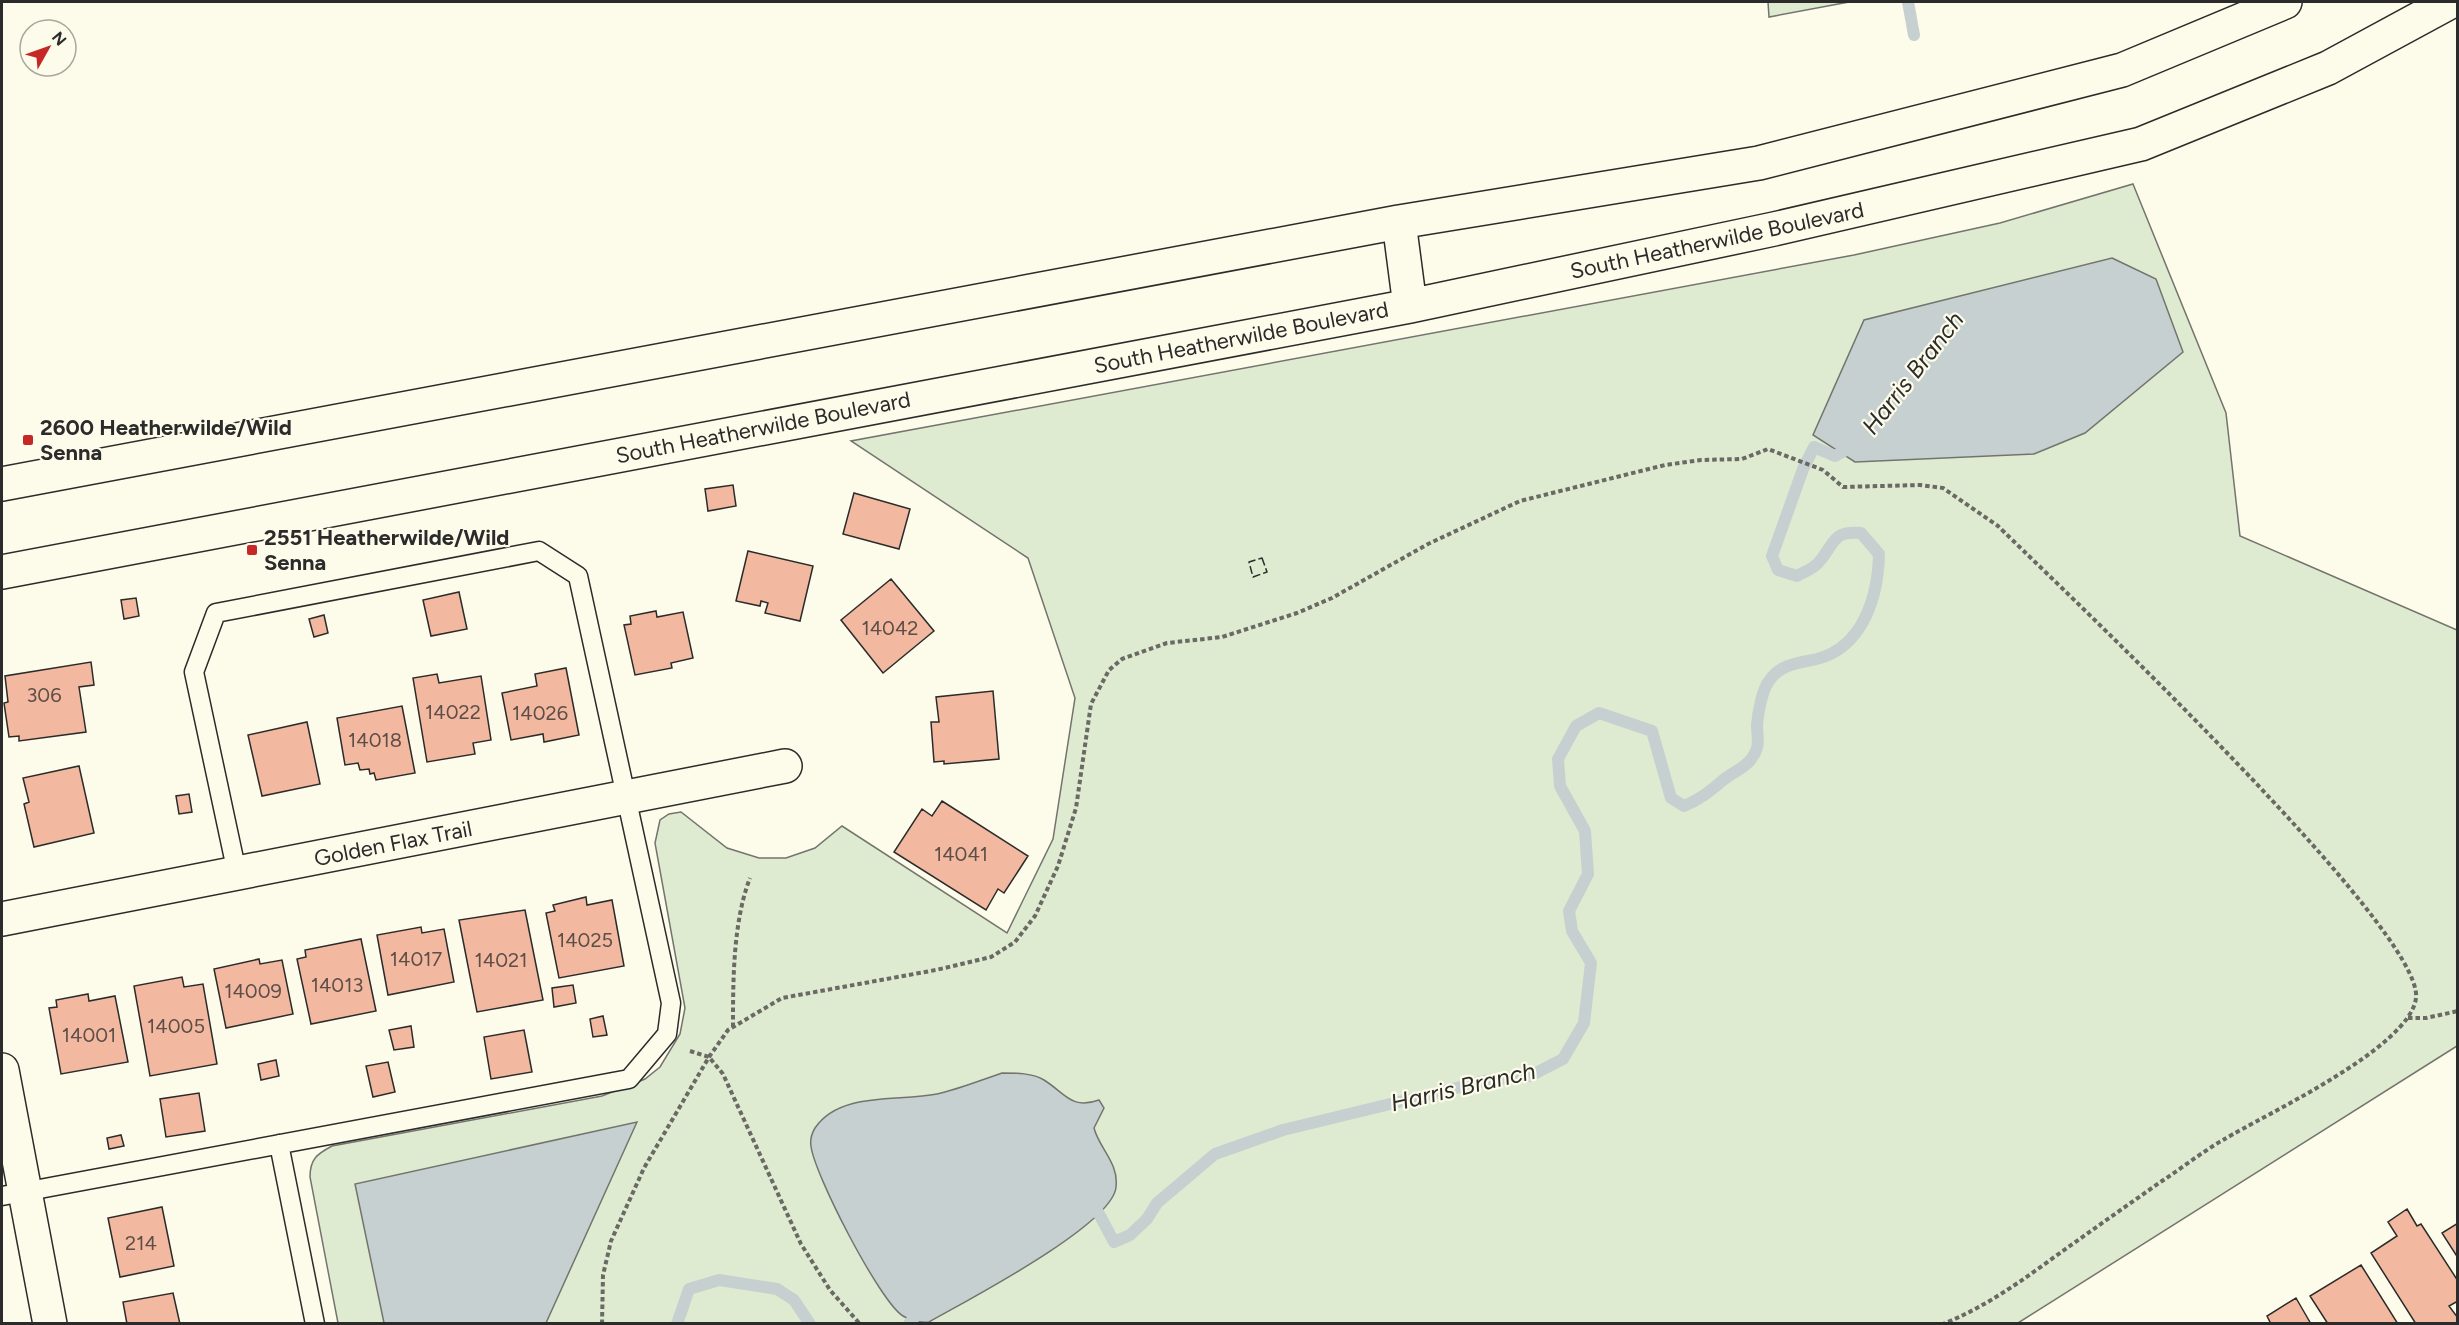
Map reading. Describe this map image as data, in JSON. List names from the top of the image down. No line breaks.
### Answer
{"streets":{"main road":["South Heatherwilde Boulevard","Golden Flax Trail"]},"water":["Harris Branch"],"places":{"transit":["2600 Heatherwilde/Wild Senna","2551 Heatherwilde/Wild Senna"]},"house_numbers":["14042","306","14022","14026","14018","14041","14025","14017","14021","14013","14009","14005","14001","214"],"north":"top right"}
